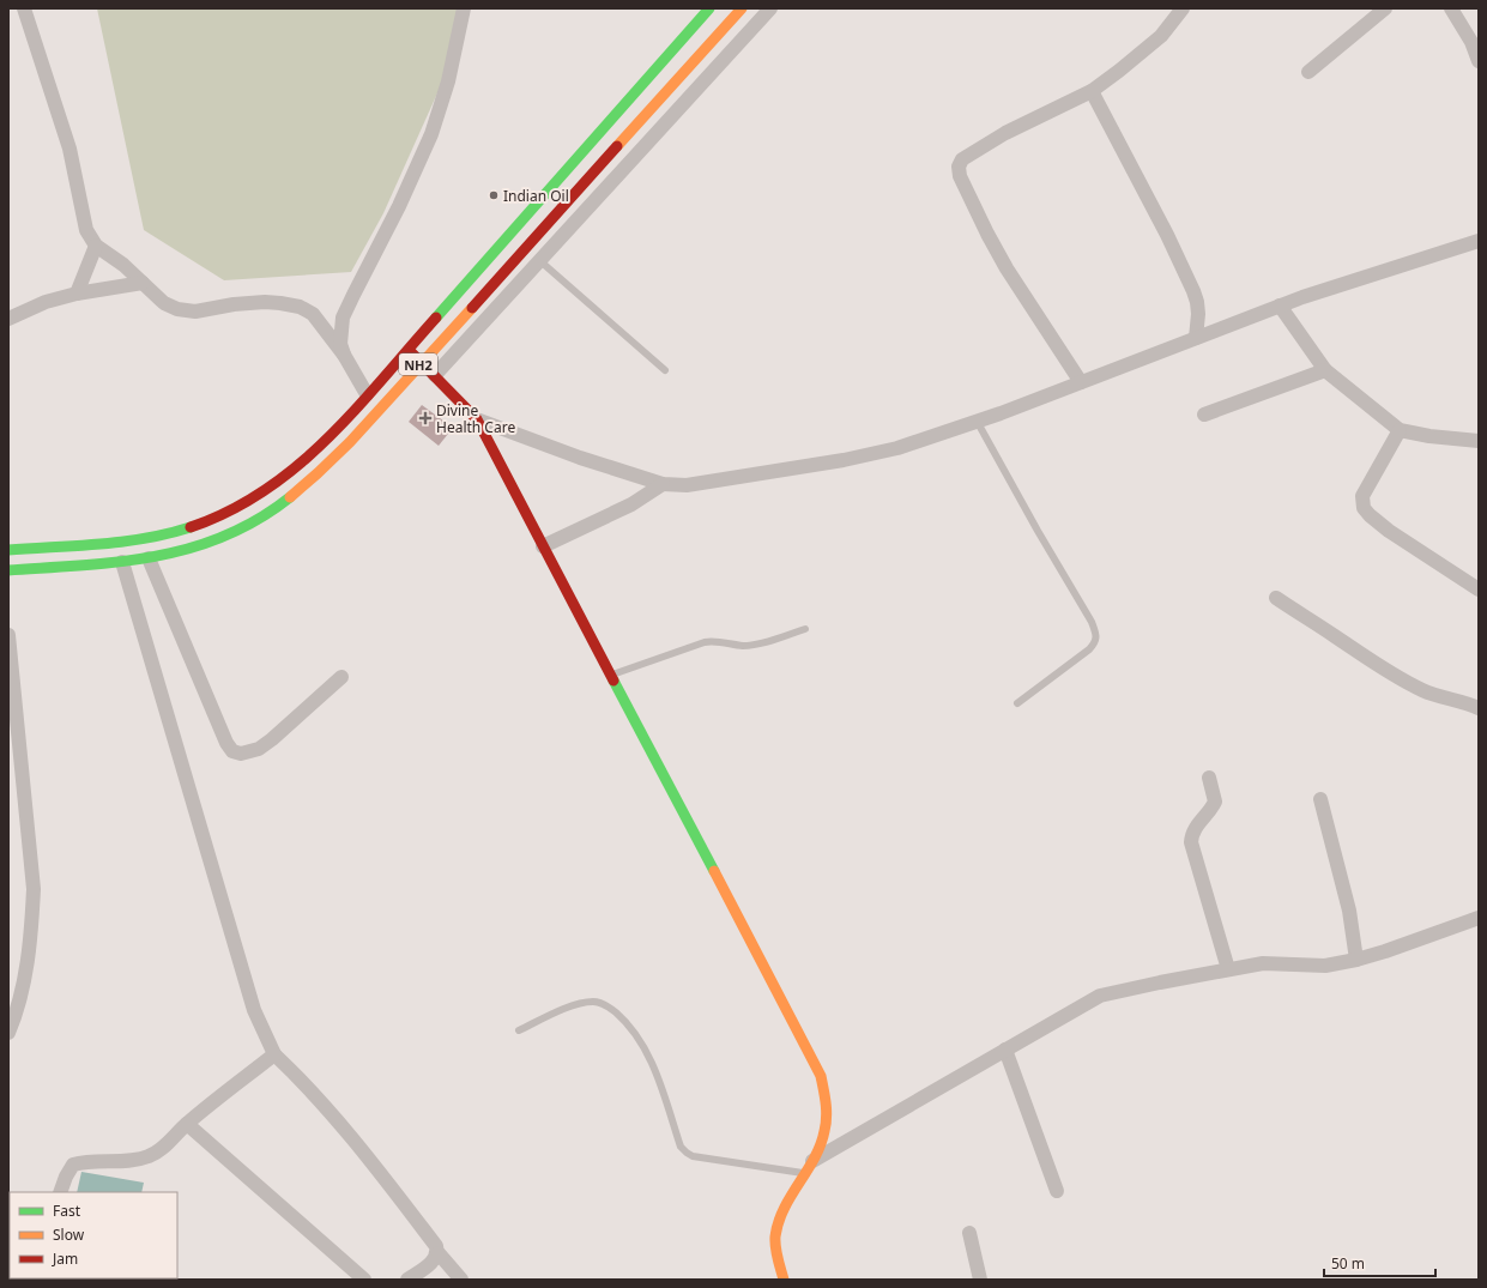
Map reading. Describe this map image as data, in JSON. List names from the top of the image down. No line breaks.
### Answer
{"streets":{"main road":["NH2"]},"places":{"other":["Indian Oil"],"health":["Divine Health Care"]},"legend":["Fast","Slow","Jam"],"scale_bar":"50 m"}
